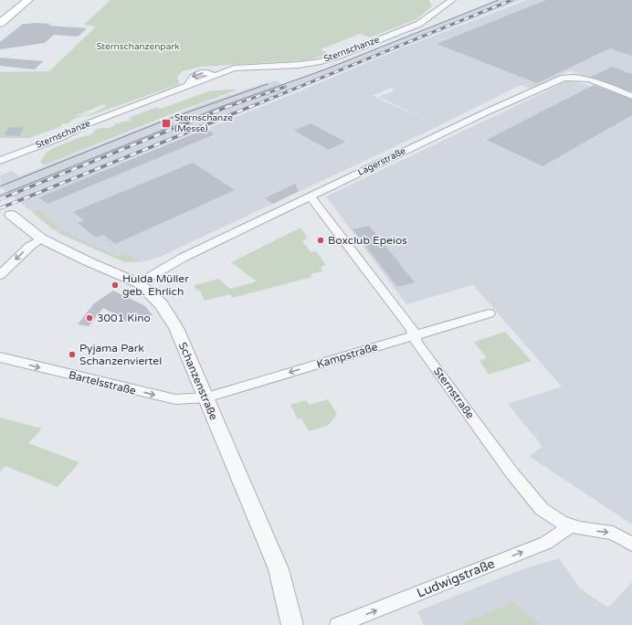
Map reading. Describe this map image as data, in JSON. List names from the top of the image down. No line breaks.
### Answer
{"streets":{"street":["Sternschanze","Lagerstraße","Kampstraße","Schanzenstraße","Bartelsstraße","Sternstraße","Ludwigstraße"]},"crossings":[["Lagerstraße","Schanzenstraße"],["Lagerstraße","Sternstraße"],["Kampstraße","Schanzenstraße"],["Kampstraße","Bartelsstraße"],["Kampstraße","Sternstraße"],["Schanzenstraße","Bartelsstraße"],["Sternstraße","Ludwigstraße"]],"one_way":["Kampstraße","Bartelsstraße","Ludwigstraße"],"parks":["Sternschanzenpark"],"places":{"transit":["Sternschanze (Messe)"],"other":["Boxclub Epeios","Hulda Müller geb. Ehrlich","3001 Kino","Pyjama Park Schanzenviertel"]}}
